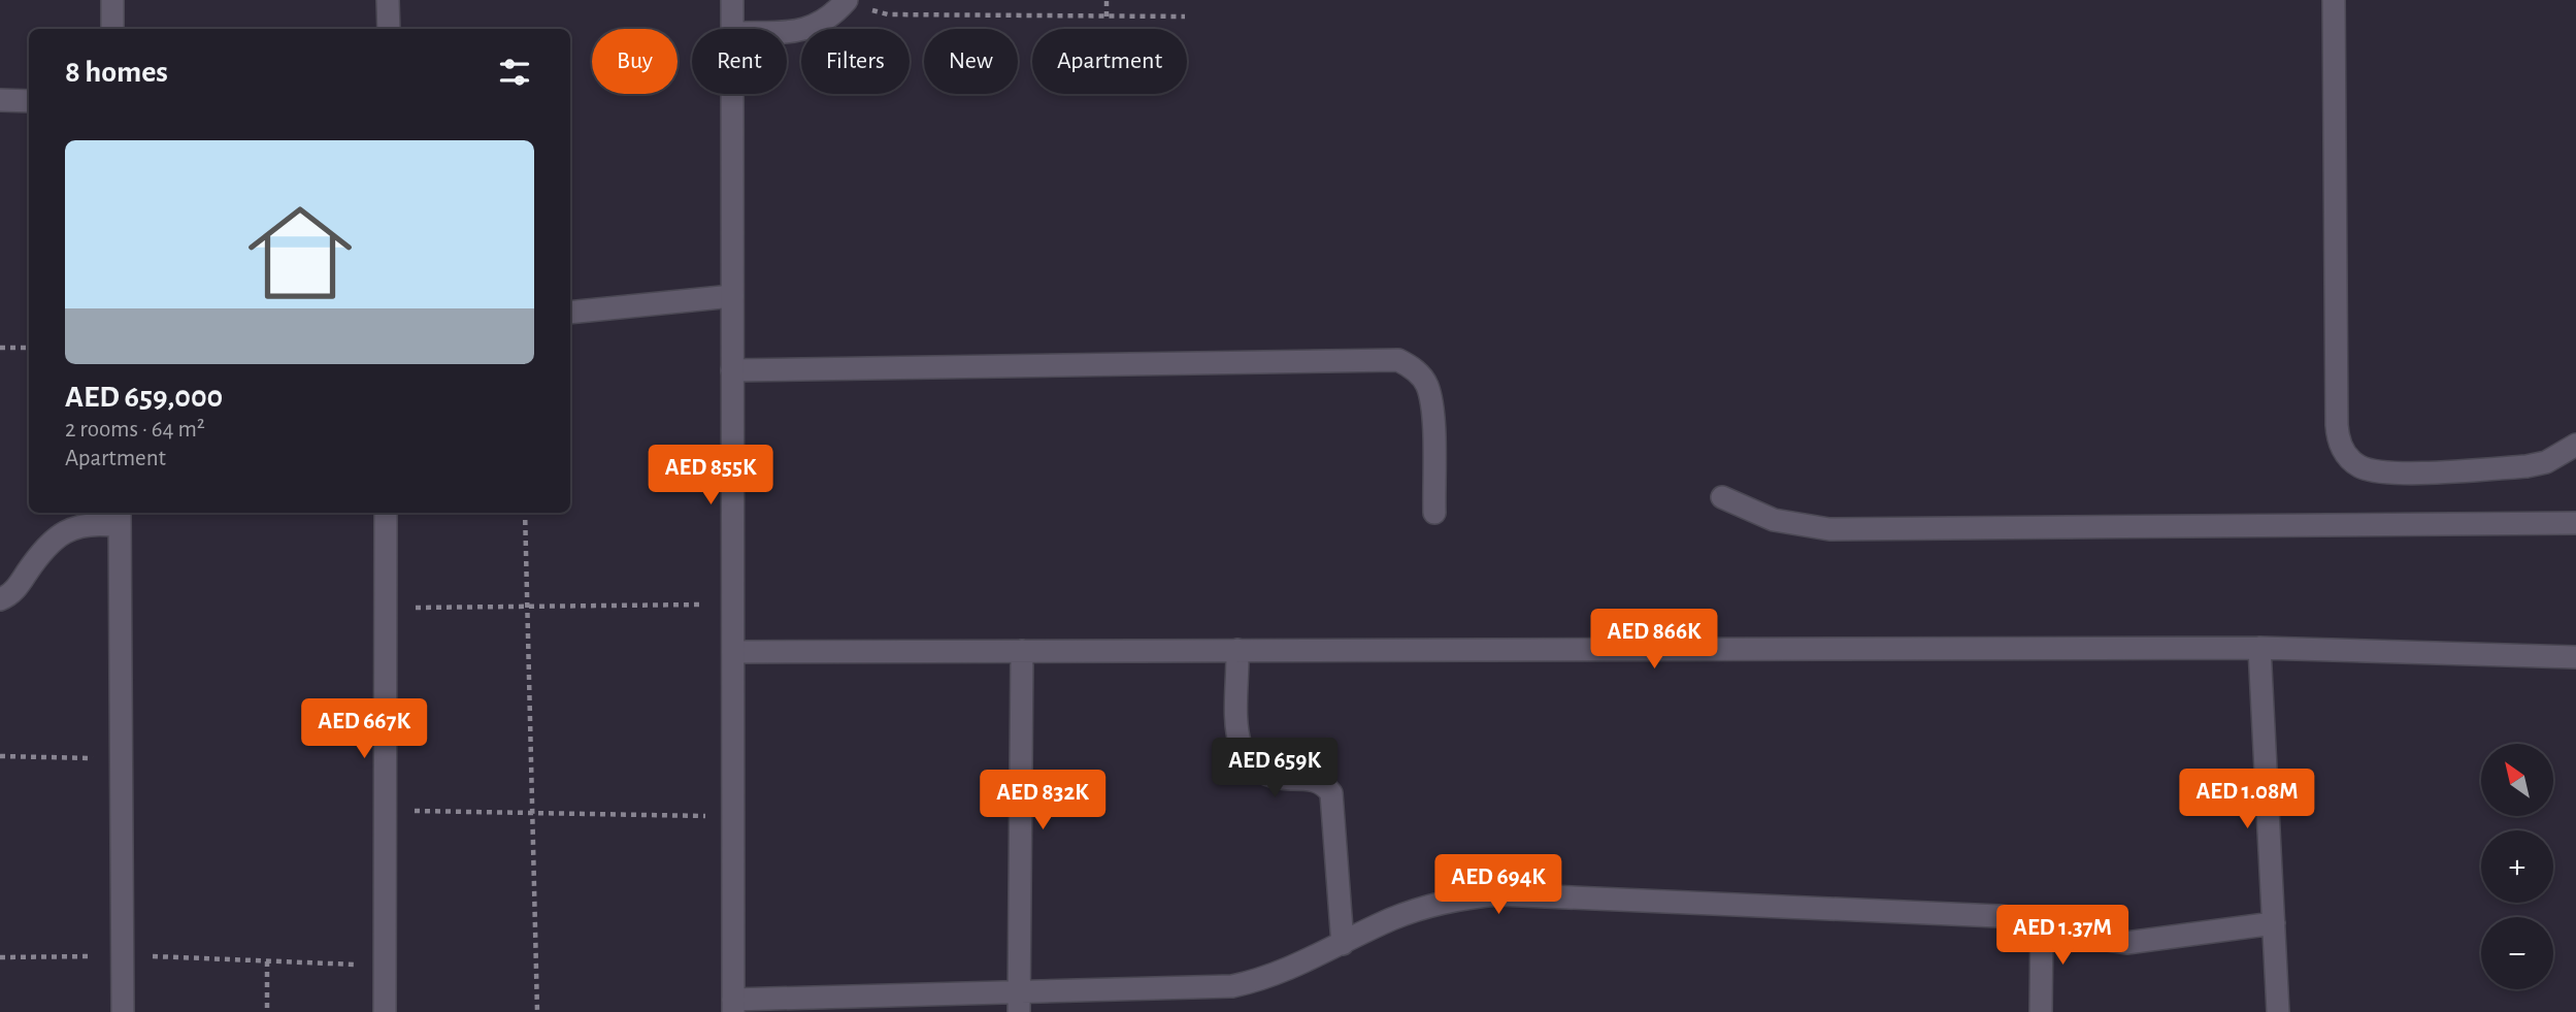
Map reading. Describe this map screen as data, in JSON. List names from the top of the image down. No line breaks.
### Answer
{"north":"top left","page":{"chip":["Buy","Rent","Filters","New","Apartment"],"heading":"8 homes","list":[{"name":"AED 659,000","note":"2 rooms · 64 m² · Apartment"}],"price":["AED 855K","AED 866K","AED 667K","AED 659K","AED 1.08M","AED 832K","AED 694K","AED 1.37M"],"map_buttons":["+","−"]}}
